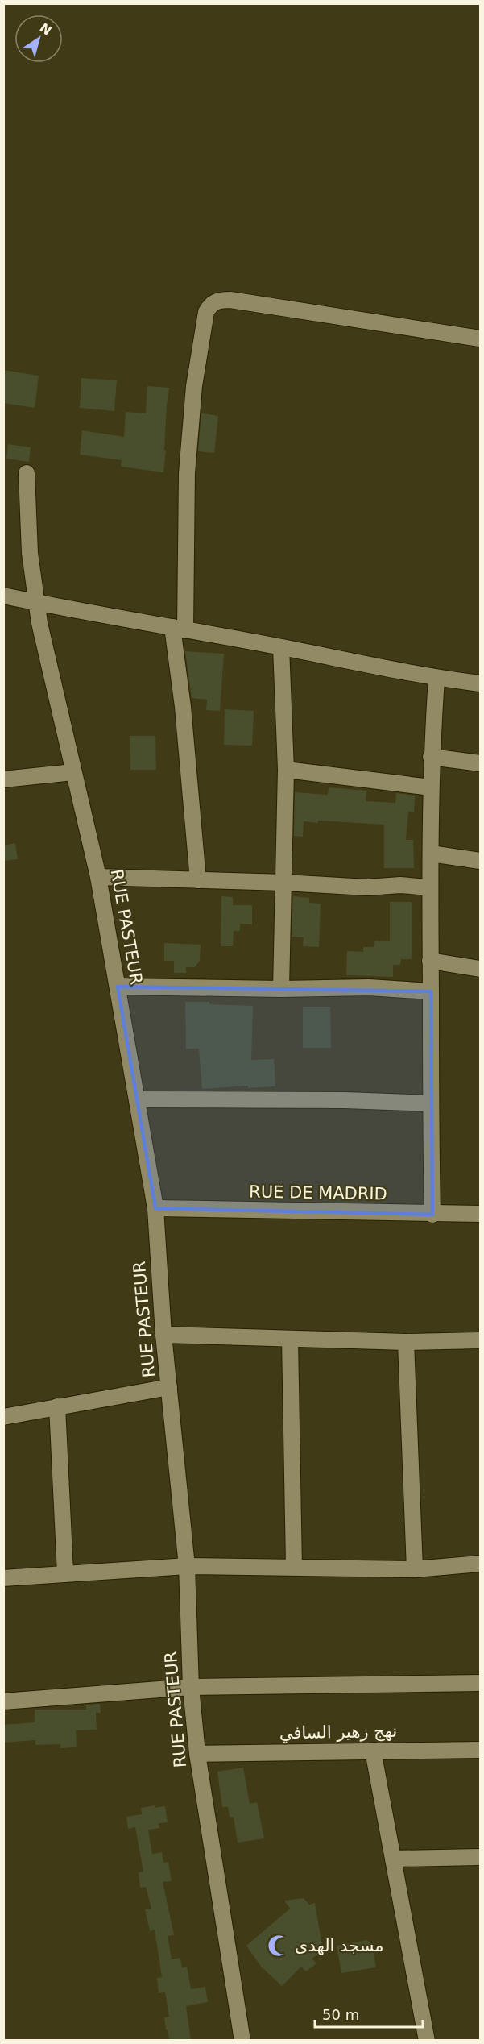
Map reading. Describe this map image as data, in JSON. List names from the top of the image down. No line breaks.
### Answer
{"streets":{"street":["RUE PASTEUR","RUE DE MADRID","نهج زهير السافي"]},"crossings":[["RUE PASTEUR","RUE DE MADRID"],["RUE PASTEUR","نهج زهير السافي"]],"places":{"mosque":["مسجد الهدى"]},"scale_bar":"50 m","north":"top right"}
